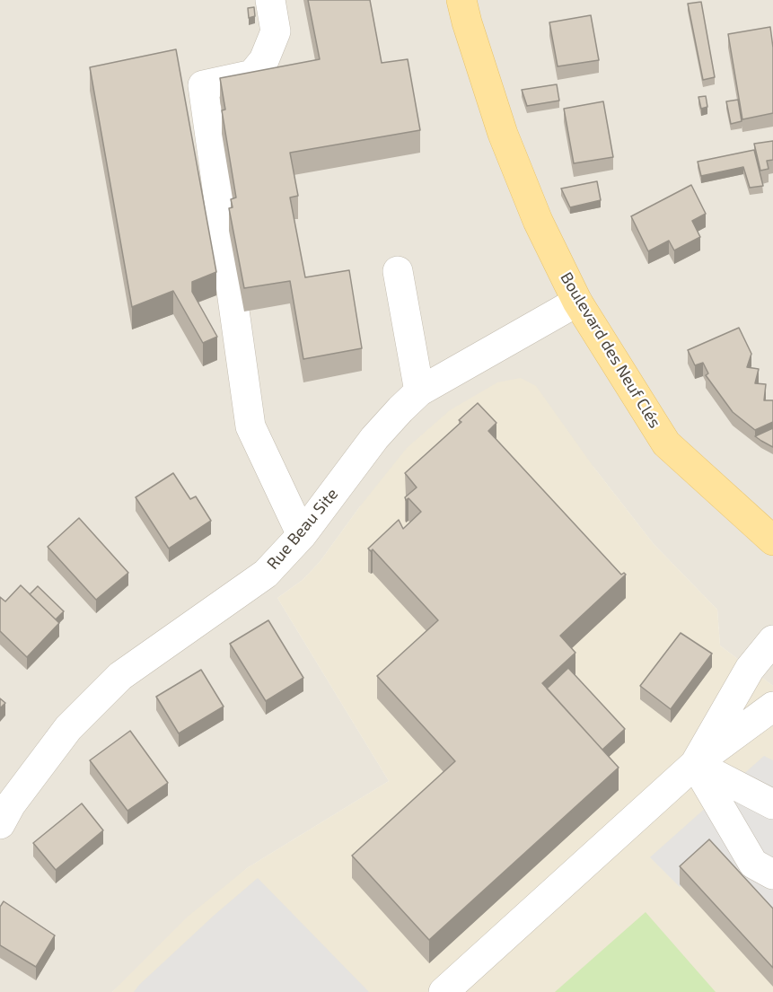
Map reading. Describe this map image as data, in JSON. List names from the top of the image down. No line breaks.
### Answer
{"streets":{"main road":["Boulevard des Neuf Clés"],"street":["Rue Beau Site"]},"crossings":[["Boulevard des Neuf Clés","Rue Beau Site"]]}
